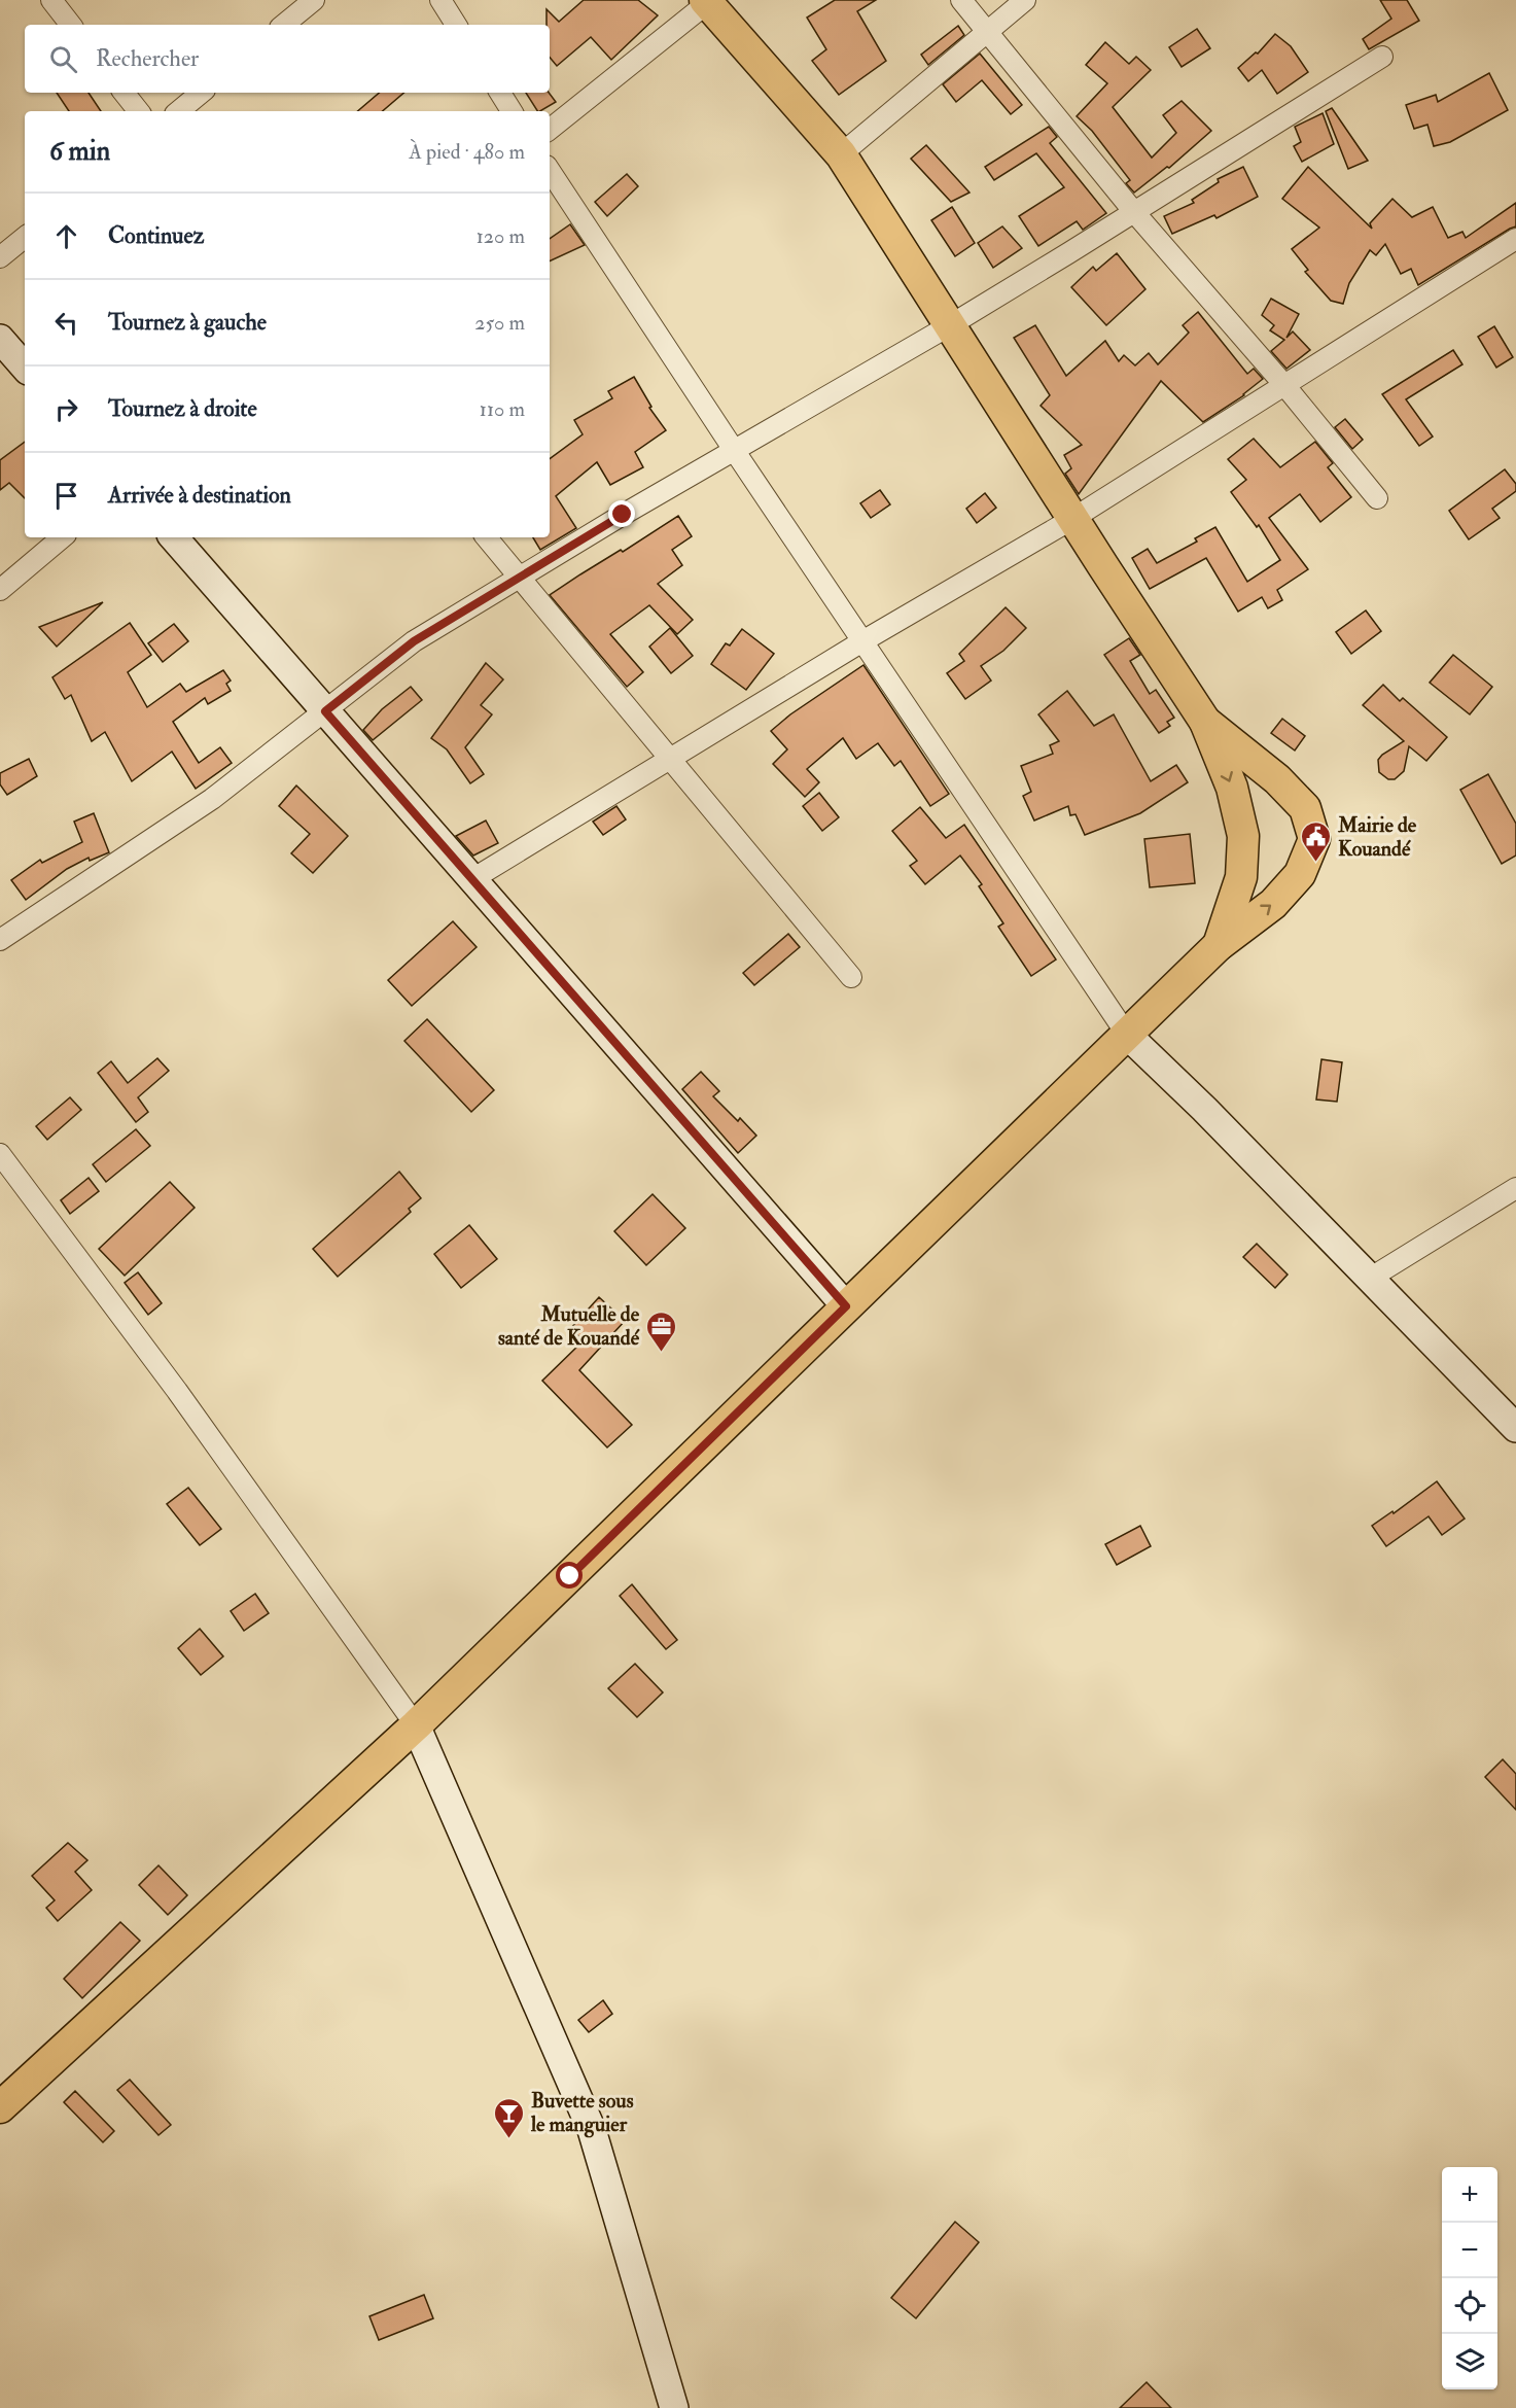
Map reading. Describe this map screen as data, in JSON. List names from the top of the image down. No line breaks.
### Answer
{"places":{"public building":["Mairie de Kouandé"],"office":["Mutuelle de santé de Kouandé"],"bar":["Buvette sous le manguier"]},"page":{"search":"Rechercher","heading":["6 min","À pied · 480 m"],"list":[["Continuez","120 m"],["Tournez à gauche","250 m"],["Tournez à droite","110 m"],"Arrivée à destination"],"map_buttons":["+","−"]}}
